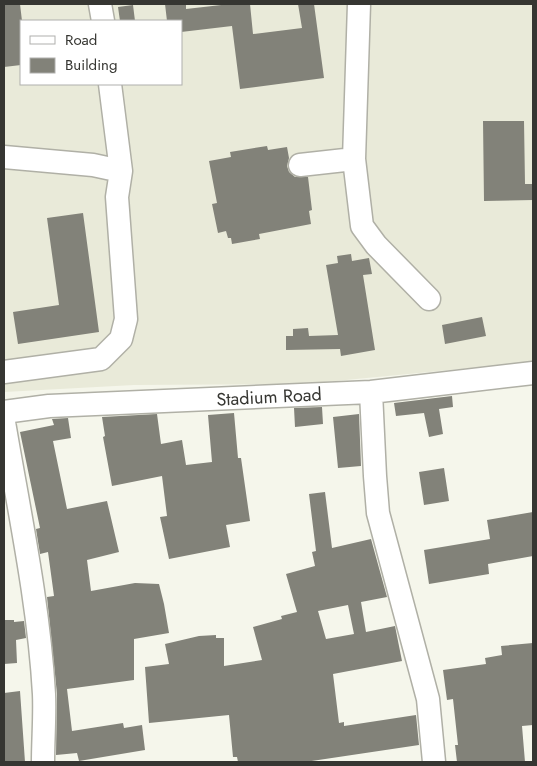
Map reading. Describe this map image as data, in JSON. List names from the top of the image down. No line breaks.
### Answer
{"streets":{"street":["Stadium Road"]},"legend":["Road","Building"]}
